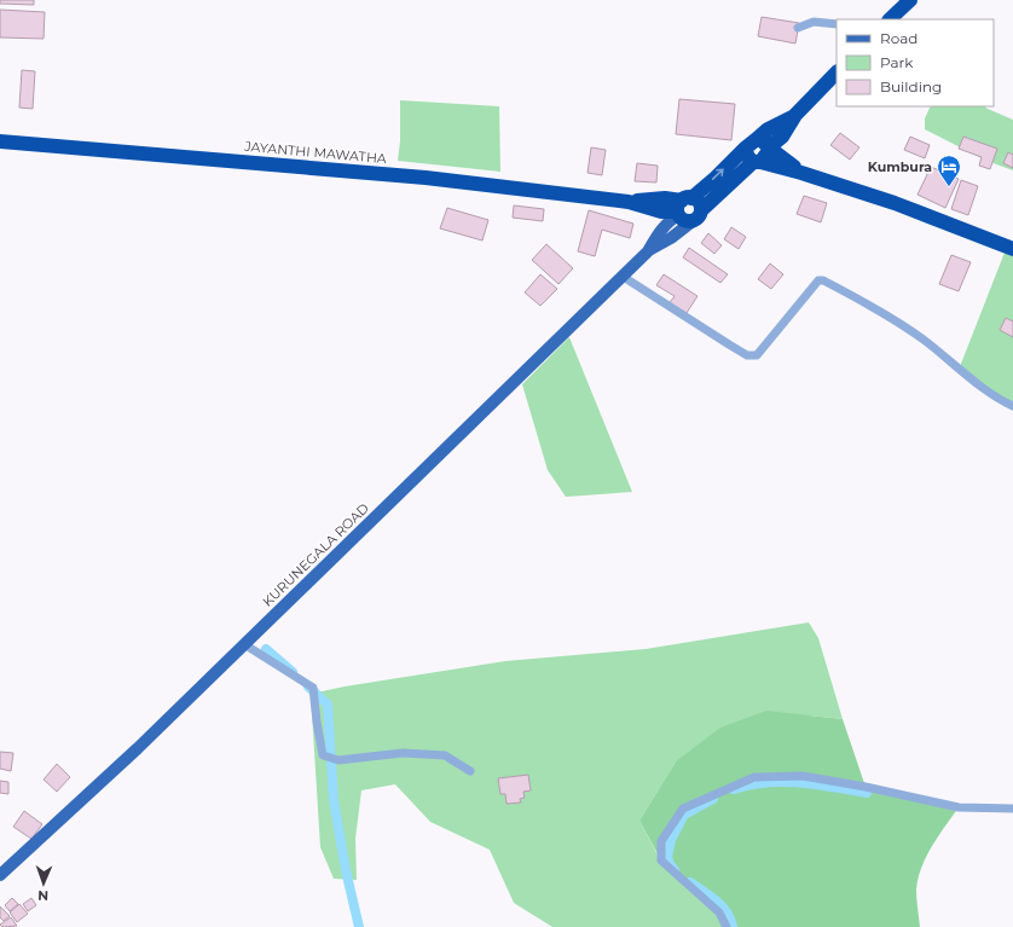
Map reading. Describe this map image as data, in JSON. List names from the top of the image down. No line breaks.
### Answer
{"streets":{"highway":["JAYANTHI MAWATHA"],"main road":["KURUNEGALA ROAD"]},"crossings":[["JAYANTHI MAWATHA","KURUNEGALA ROAD"]],"places":{"hotel":["Kumbura"]},"legend":["Road","Park","Building"],"north":"bottom"}
